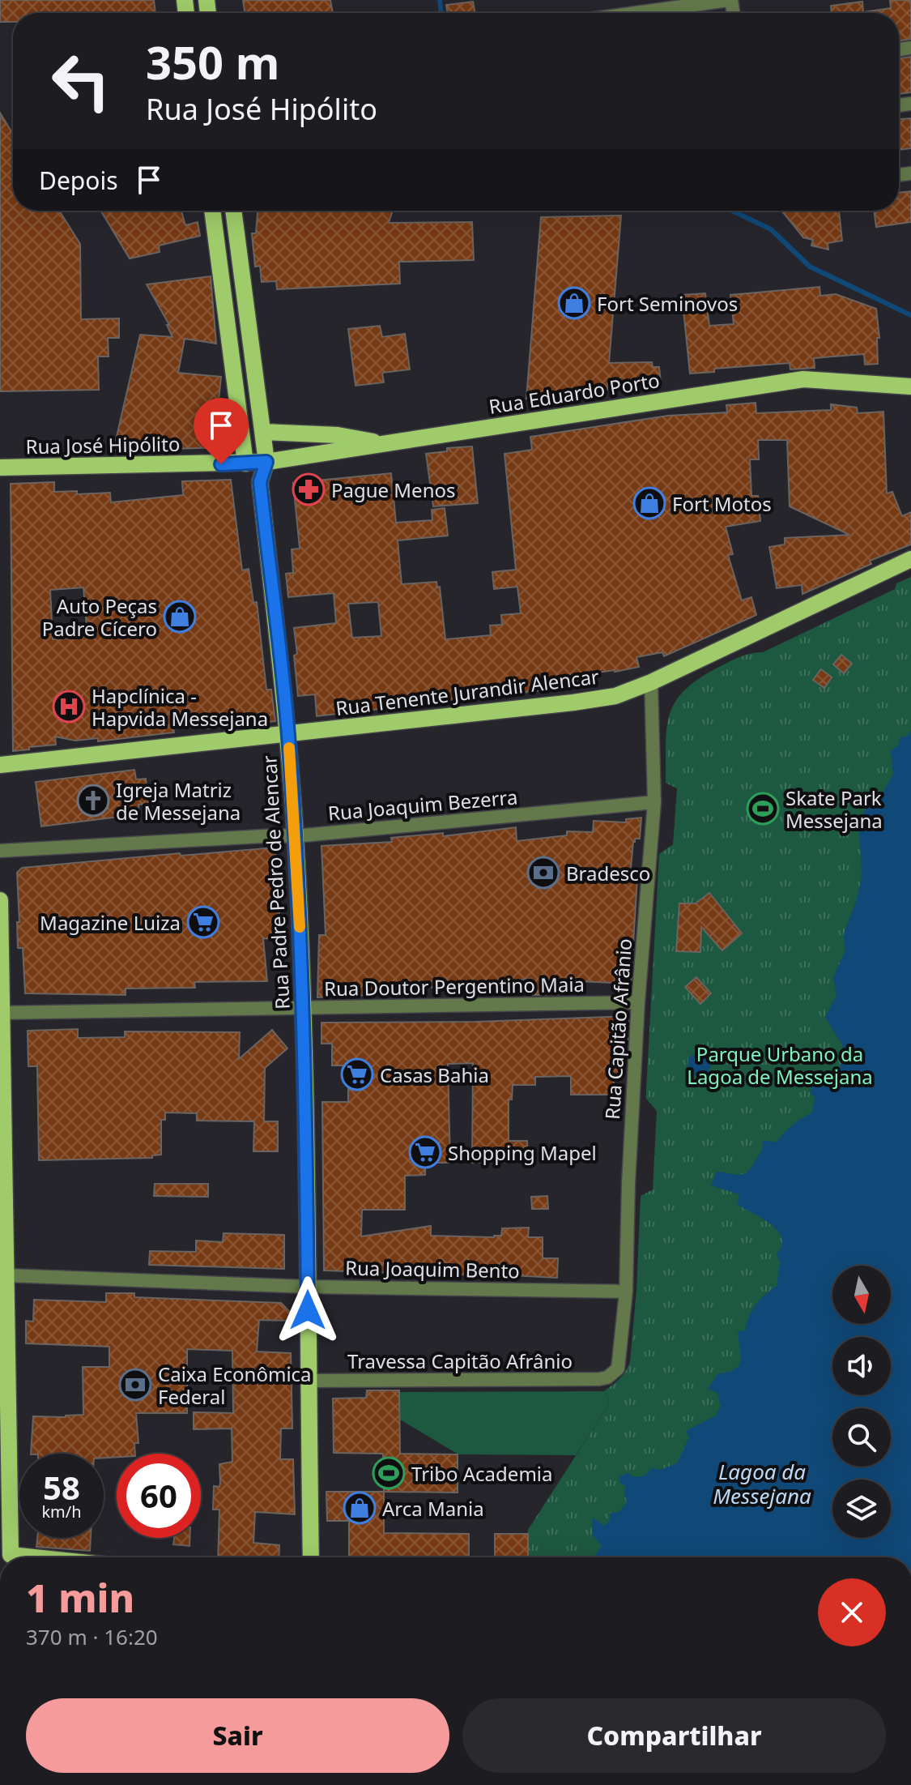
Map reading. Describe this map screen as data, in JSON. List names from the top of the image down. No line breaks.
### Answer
{"streets":{"main road":["Rua Eduardo Porto","Rua José Hipólito","Rua Tenente Jurandir Alencar","Rua Padre Pedro de Alencar"],"street":["Rua Joaquim Bezerra","Rua Doutor Pergentino Maia","Rua Capitão Afrânio","Rua Joaquim Bento","Travessa Capitão Afrânio"]},"crossings":[["Rua Eduardo Porto","Rua José Hipólito"],["Rua Eduardo Porto","Rua Padre Pedro de Alencar"],["Rua Tenente Jurandir Alencar","Rua Padre Pedro de Alencar"],["Rua Tenente Jurandir Alencar","Rua Capitão Afrânio"],["Rua Joaquim Bezerra","Rua Padre Pedro de Alencar"],["Rua Joaquim Bezerra","Rua Capitão Afrânio"],["Rua Padre Pedro de Alencar","Rua Doutor Pergentino Maia"],["Rua Padre Pedro de Alencar","Rua Joaquim Bento"],["Rua Padre Pedro de Alencar","Travessa Capitão Afrânio"],["Rua Doutor Pergentino Maia","Rua Capitão Afrânio"],["Rua Capitão Afrânio","Rua Joaquim Bento"],["Rua Capitão Afrânio","Travessa Capitão Afrânio"]],"water":["Lagoa da Messejana"],"parks":["Parque Urbano da Lagoa de Messejana"],"places":{"shop":["Fort Seminovos","Fort Motos","Auto Peças Padre Cícero","Arca Mania"],"pharmacy":["Pague Menos"],"hospital":["Hapclínica - Hapvida Messejana"],"church":["Igreja Matriz de Messejana"],"sports":["Skate Park Messejana","Tribo Academia"],"bank":["Bradesco","Caixa Econômica Federal"],"supermarket":["Magazine Luiza","Casas Bahia","Shopping Mapel"]},"north":"bottom","page":{"turn":["350 m","Rua José Hipólito"],"then":"Depois","speed":"58 km/h","limit":"60","heading":["1 min","370 m · 16:20"],"buttons":["Sair","Compartilhar"]}}
